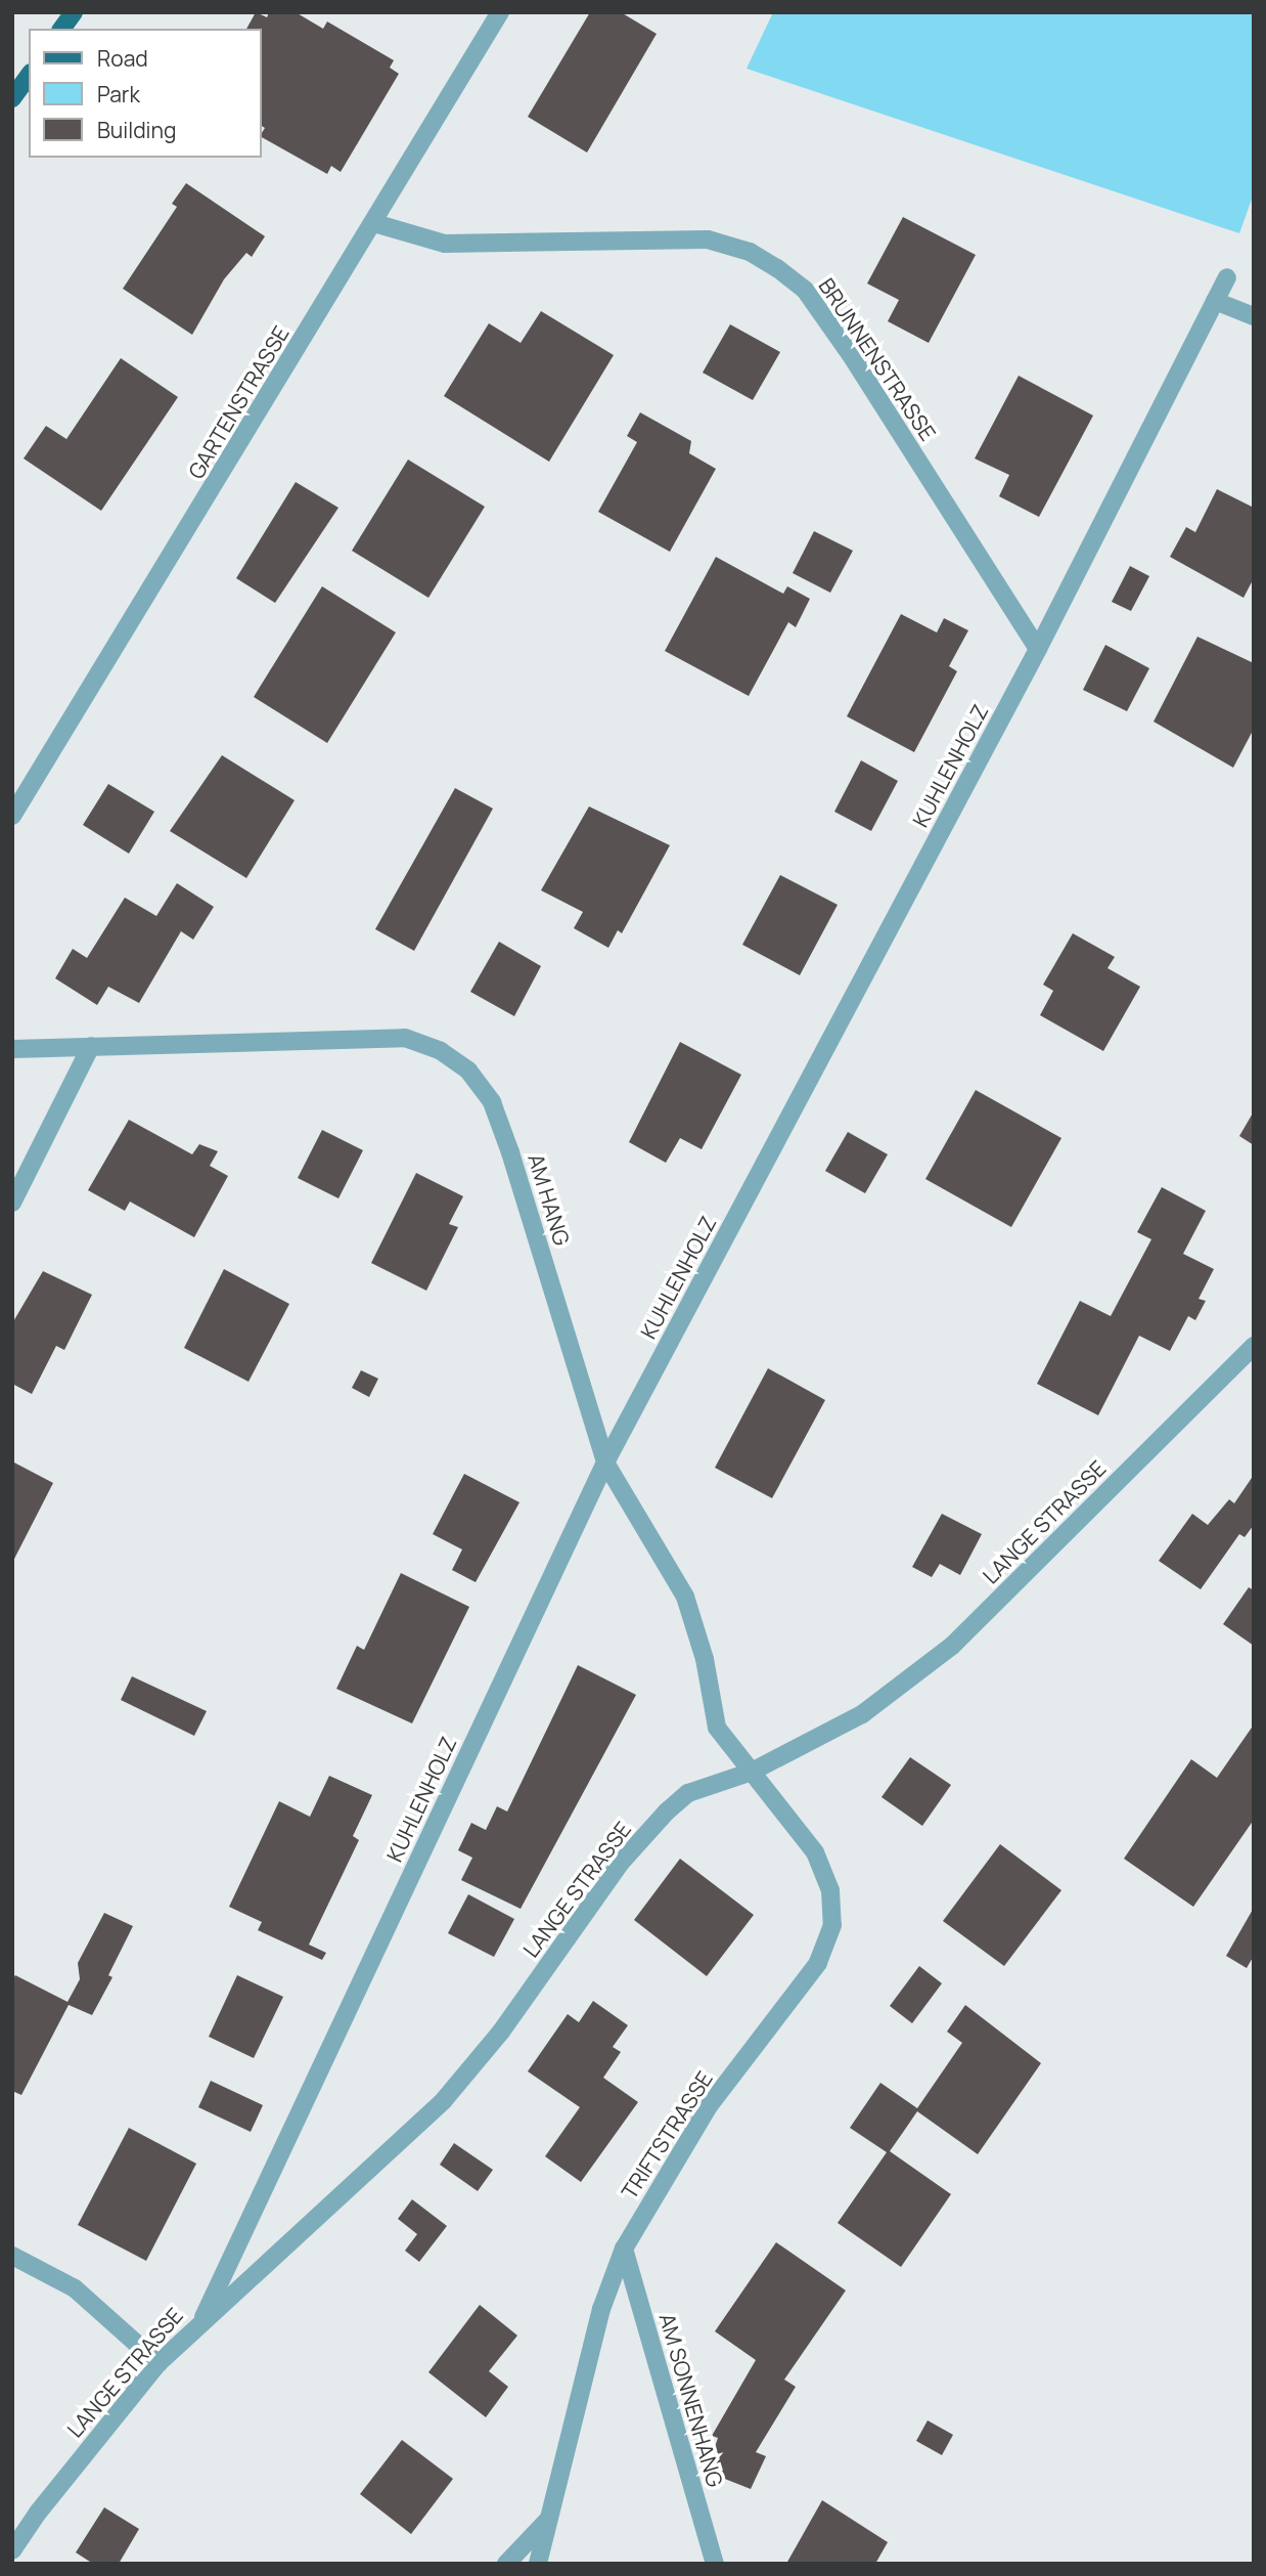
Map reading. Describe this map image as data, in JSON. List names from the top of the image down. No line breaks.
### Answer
{"streets":{"street":["BRUNNENSTRASSE","GARTENSTRASSE","KUHLENHOLZ","AM HANG","LANGE STRASSE","TRIFTSTRASSE","AM SONNENHANG"]},"crossings":[["BRUNNENSTRASSE","GARTENSTRASSE"],["BRUNNENSTRASSE","KUHLENHOLZ"],["KUHLENHOLZ","AM HANG"],["KUHLENHOLZ","LANGE STRASSE"],["AM HANG","LANGE STRASSE"],["AM HANG","TRIFTSTRASSE"],["LANGE STRASSE","TRIFTSTRASSE"],["TRIFTSTRASSE","AM SONNENHANG"]],"legend":["Road","Park","Building"]}
